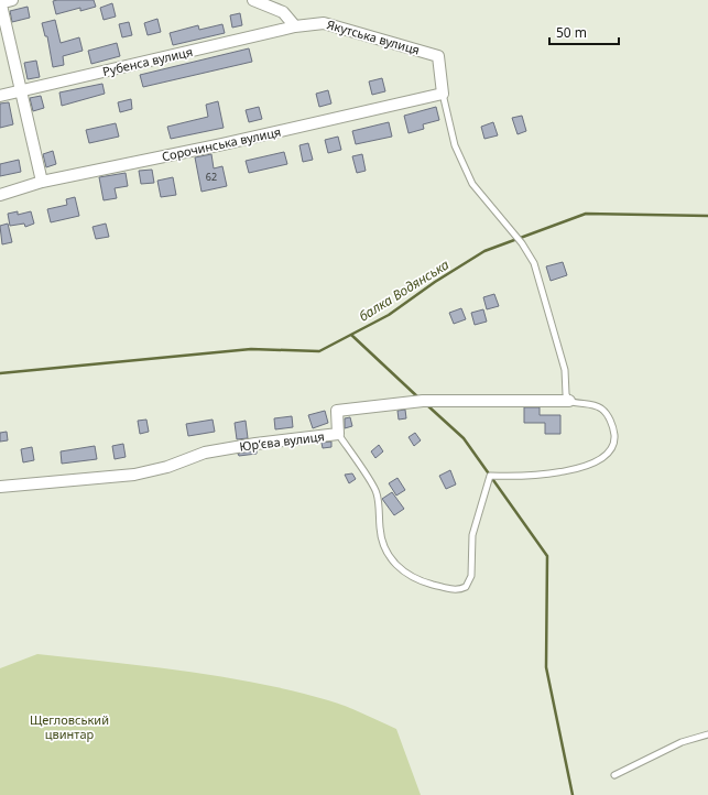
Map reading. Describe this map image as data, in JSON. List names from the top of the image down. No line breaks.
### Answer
{"streets":{"street":["Якутська вулиця","Рубенса вулиця","Сорочинська вулиця","Юр’єва вулиця"]},"crossings":[["Якутська вулиця","Рубенса вулиця"],["Якутська вулиця","Сорочинська вулиця"]],"water":["балка Водянська"],"parks":["Щегловський цвинтар"],"house_numbers":["62"],"scale_bar":"50 m"}
